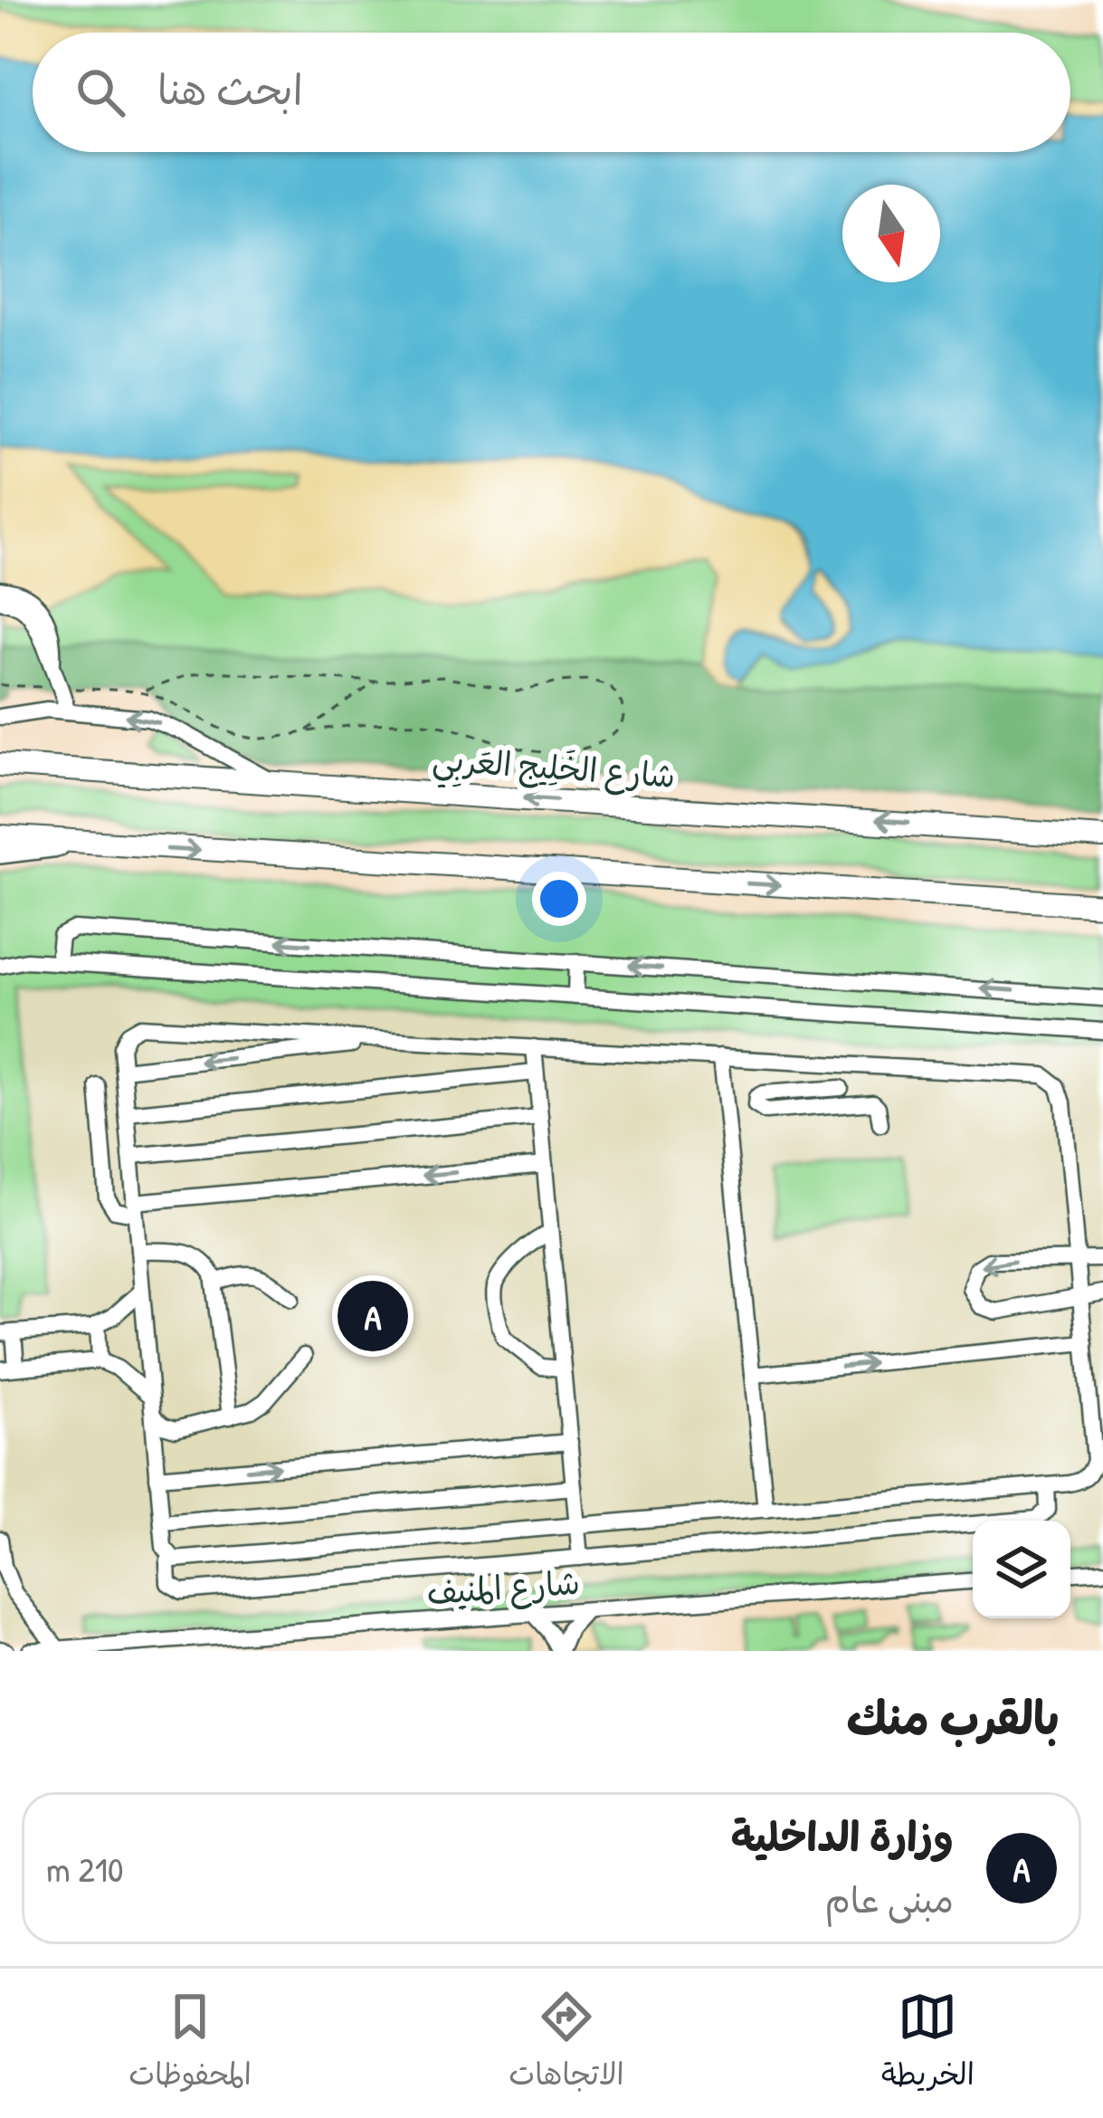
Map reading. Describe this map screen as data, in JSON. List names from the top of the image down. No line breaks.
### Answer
{"streets":{"highway":["شارع الخَلِيج العَربِي"],"street":["شارع المنيف"]},"north":"bottom","page":{"search":"ابحث هنا","pins":"A","heading":"بالقرب منك","list":[{"mark":"A","name":"وزارة الداخلية","note":"مبنى عام","value":"210 m"}],"nav":["الخريطة","الاتجاهات","المحفوظات"]}}
